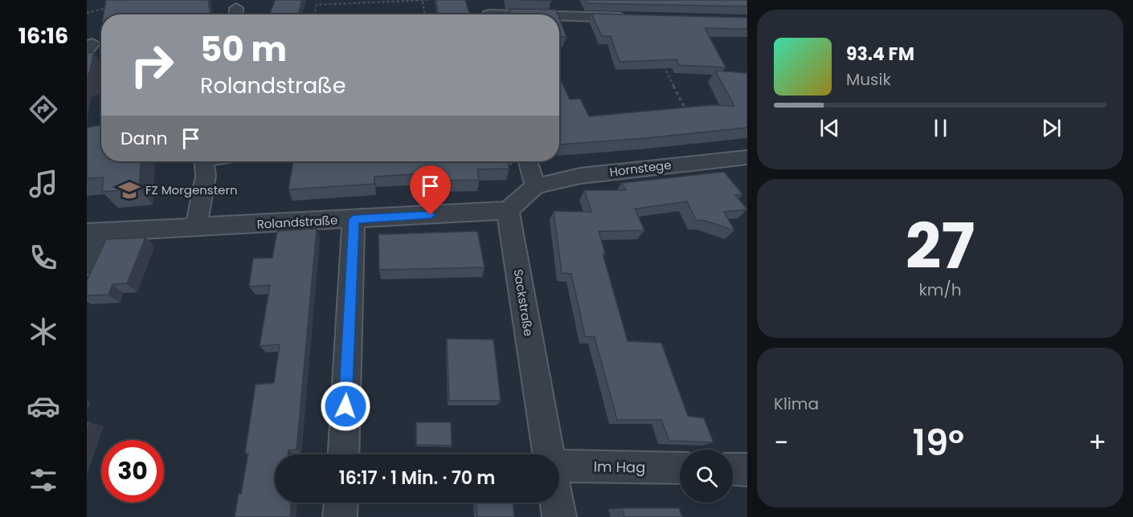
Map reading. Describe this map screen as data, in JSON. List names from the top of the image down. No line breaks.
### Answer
{"streets":{"street":["Hornstege","Rolandstraße","Sackstraße","Im Hag"]},"crossings":[["Rolandstraße","Sackstraße"]],"places":{"school or university":["FZ Morgenstern"]},"page":{"tabs":"16:16","turn":["50 m","Rolandstraße"],"song":["93.4 FM","Musik"],"then":"Dann","tile":[["27","km/h"],"Klima"],"heat":["−","19°","+"],"limit":"30","trip":"16:17 · 1 Min. · 70 m"}}
